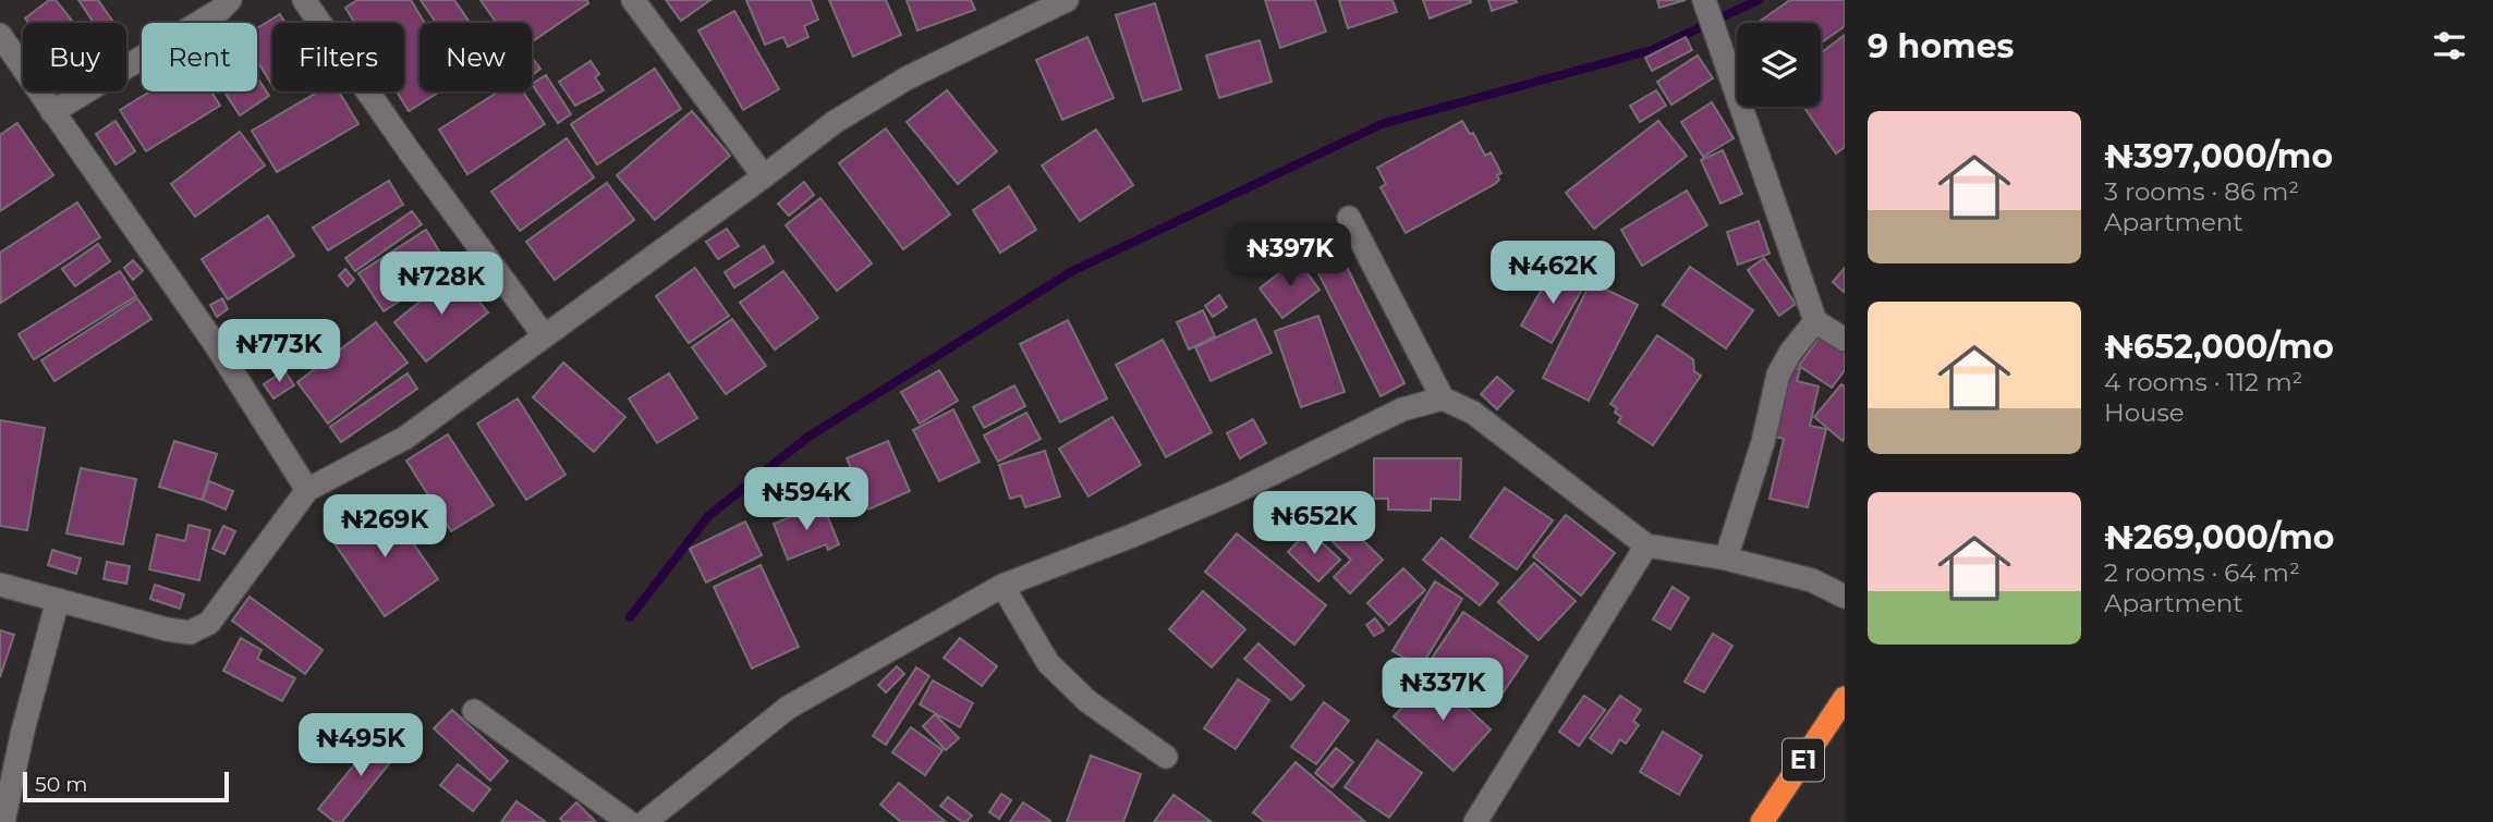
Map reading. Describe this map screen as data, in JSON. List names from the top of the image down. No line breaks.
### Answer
{"streets":{"highway":["E1"]},"scale_bar":"50 m","page":{"heading":"9 homes","chip":["Buy","Rent","Filters","New"],"list":[{"name":"₦397,000/mo","note":"3 rooms · 86 m² · Apartment"},{"name":"₦652,000/mo","note":"4 rooms · 112 m² · House"},{"name":"₦269,000/mo","note":"2 rooms · 64 m² · Apartment"}],"price":["₦397K","₦462K","₦728K","₦773K","₦594K","₦652K","₦269K","₦337K","₦495K"],"scale":"50 m"}}
